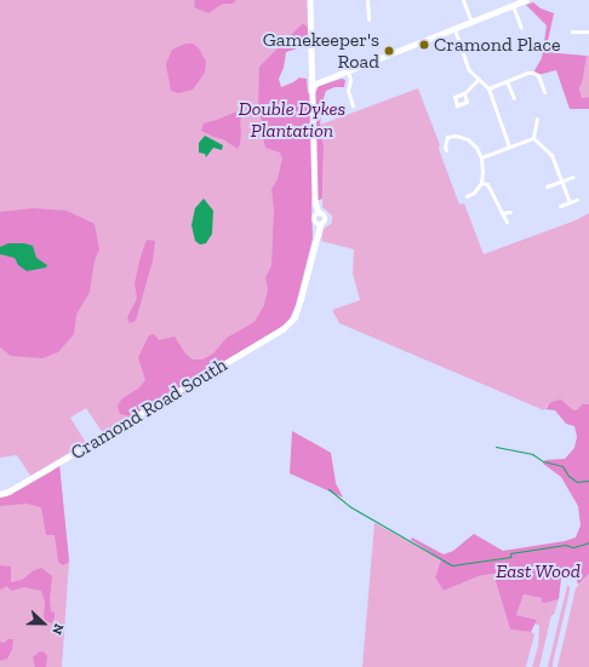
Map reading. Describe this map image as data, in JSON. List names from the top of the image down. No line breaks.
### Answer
{"streets":{"street":["Cramond Road South"]},"parks":["Double Dykes Plantation","East Wood"],"places":["Cramond Place","Gamekeeper's Road"],"north":"right"}
